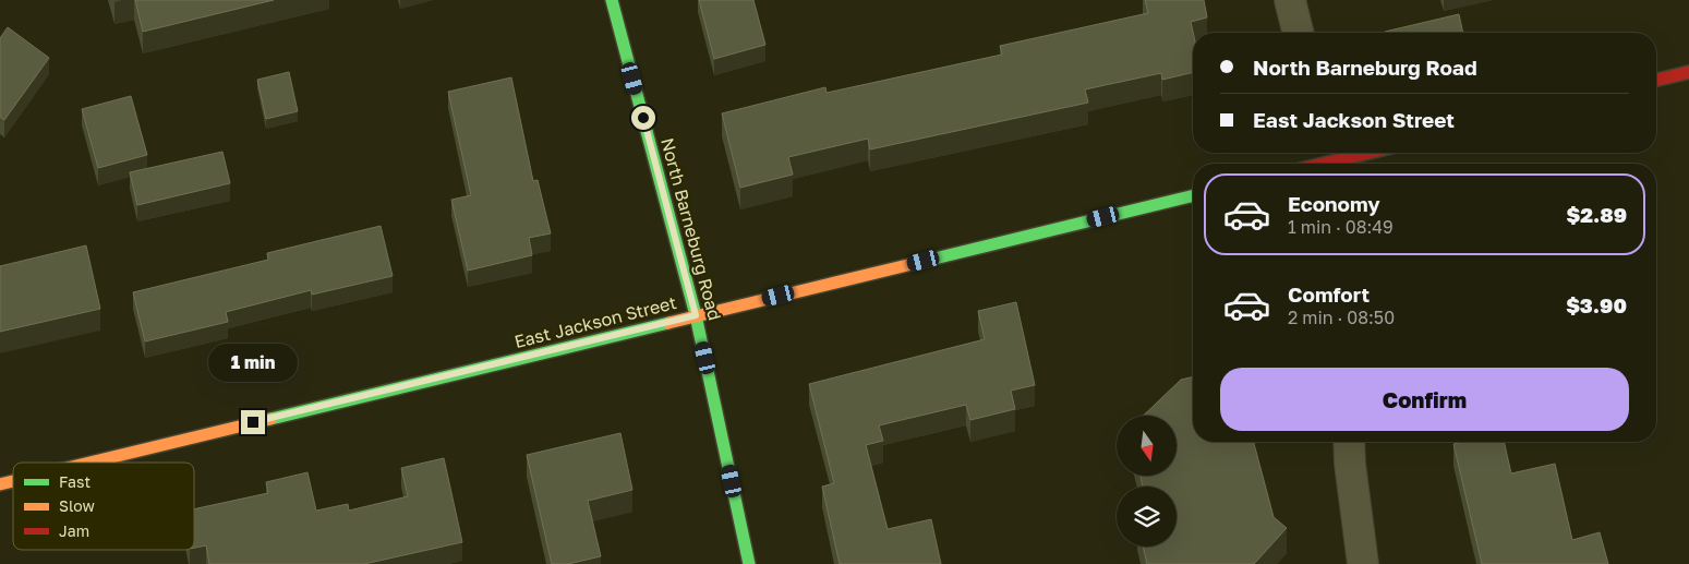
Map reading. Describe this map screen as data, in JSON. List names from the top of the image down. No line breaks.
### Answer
{"streets":{"street":["North Barneburg Road","East Jackson Street"]},"crossings":[["North Barneburg Road","East Jackson Street"]],"legend":["Fast","Slow","Jam"],"north":"bottom","page":{"banner":["North Barneburg Road","East Jackson Street"],"list":[{"name":"Economy","note":"1 min · 08:49","value":"$2.89"},{"name":"Comfort","note":"2 min · 08:50","value":"$3.90"}],"bubble":"1 min","buttons":"Confirm"}}
